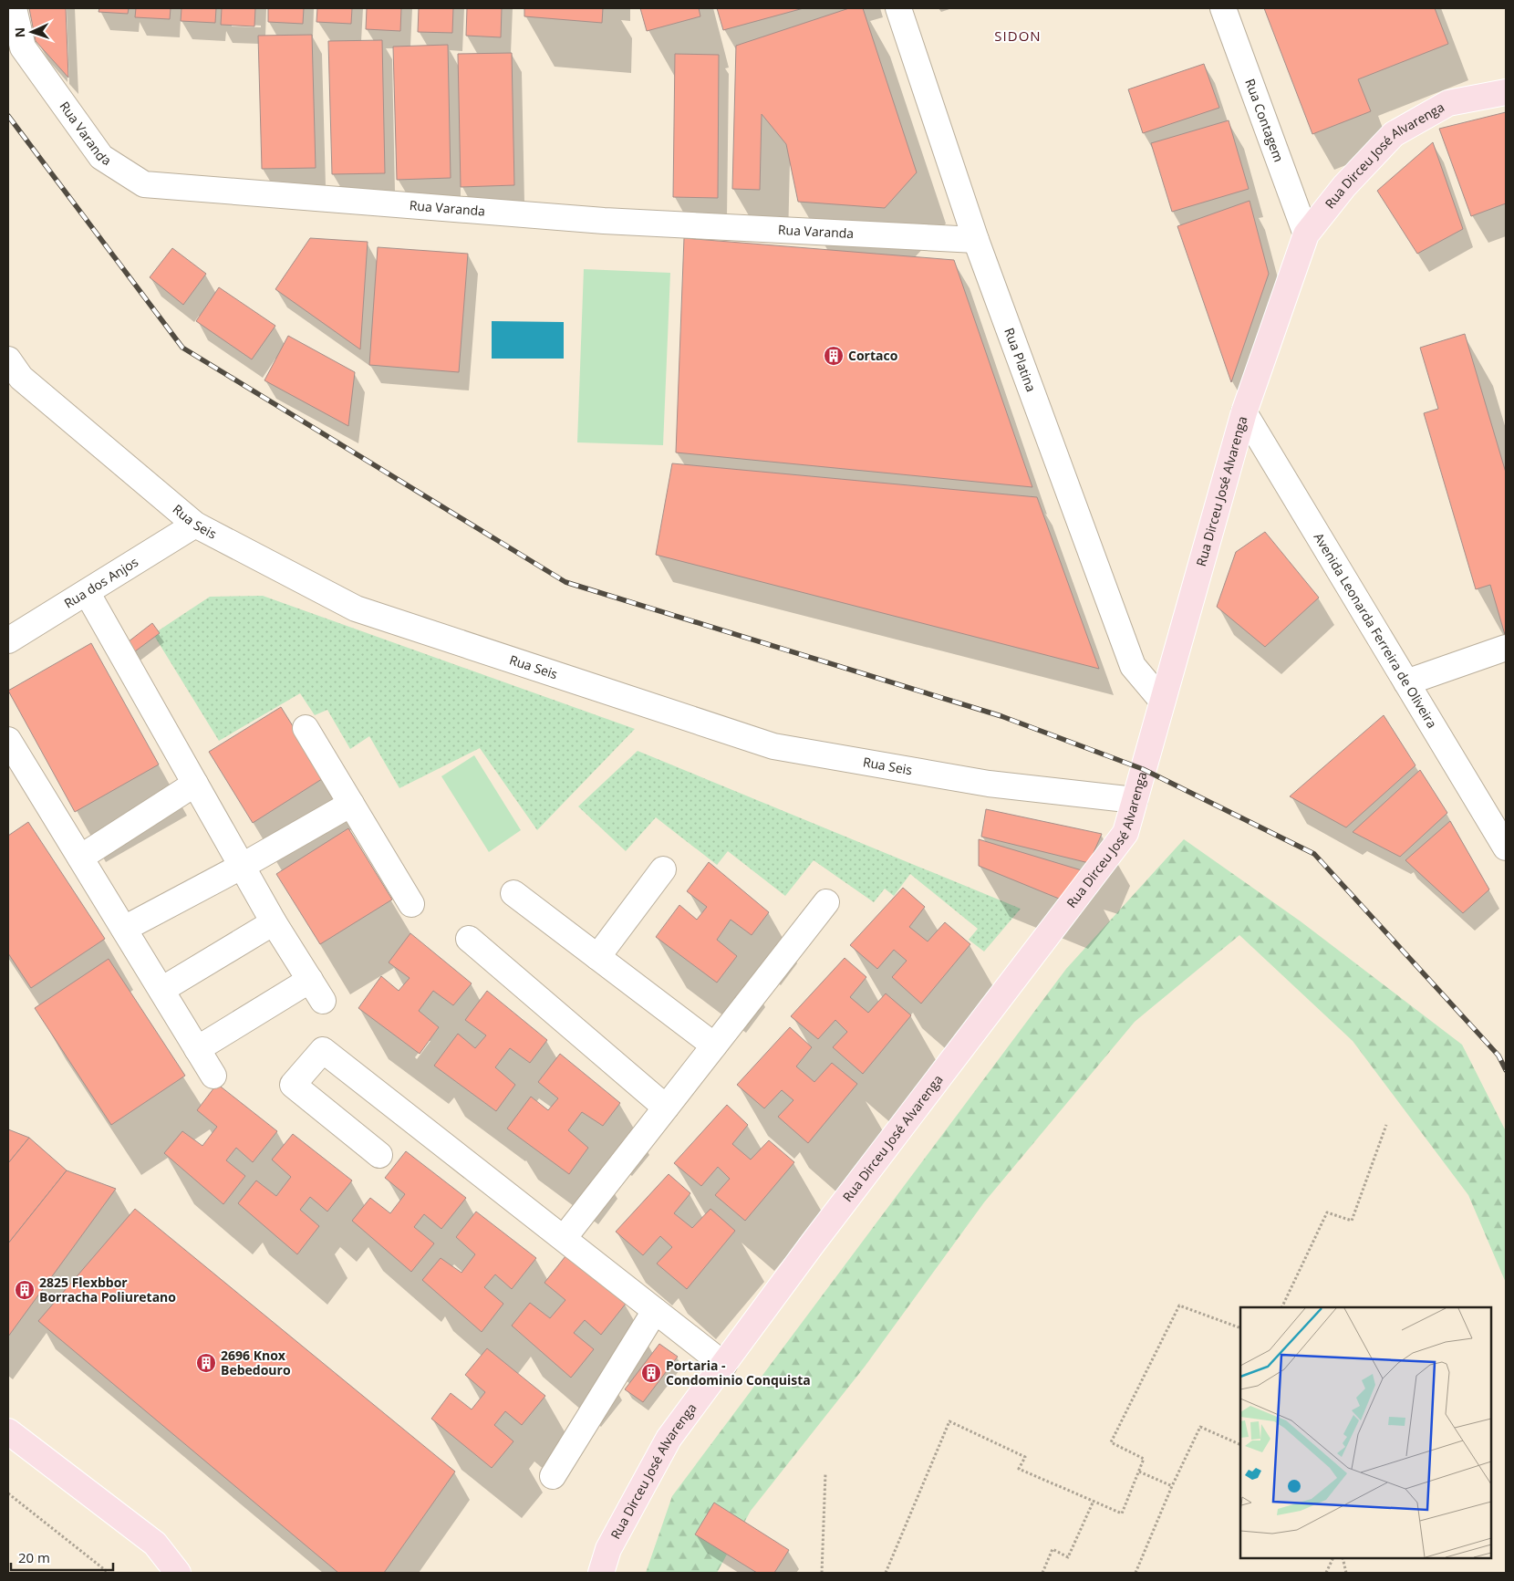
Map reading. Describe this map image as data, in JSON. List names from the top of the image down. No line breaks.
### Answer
{"streets":{"main road":["Rua Dirceu José Alvarenga"],"street":["Rua Contagem","Rua Varanda","Rua Platina","Rua Seis","Rua dos Anjos","Avenida Leonarda Ferreira de Oliveira"]},"crossings":[["Rua Contagem","Rua Dirceu José Alvarenga"],["Rua Varanda","Rua Platina"],["Rua Dirceu José Alvarenga","Rua Platina"],["Rua Dirceu José Alvarenga","Rua Seis"],["Rua Dirceu José Alvarenga","Avenida Leonarda Ferreira de Oliveira"],["Rua Seis","Rua dos Anjos"]],"districts":["SIDON"],"places":{"building":["Cortaco","2825 Flexbbor Borracha Poliuretano","2696 Knox Bebedouro","Portaria - Condominio Conquista"]},"scale_bar":"20 m","north":"left"}
